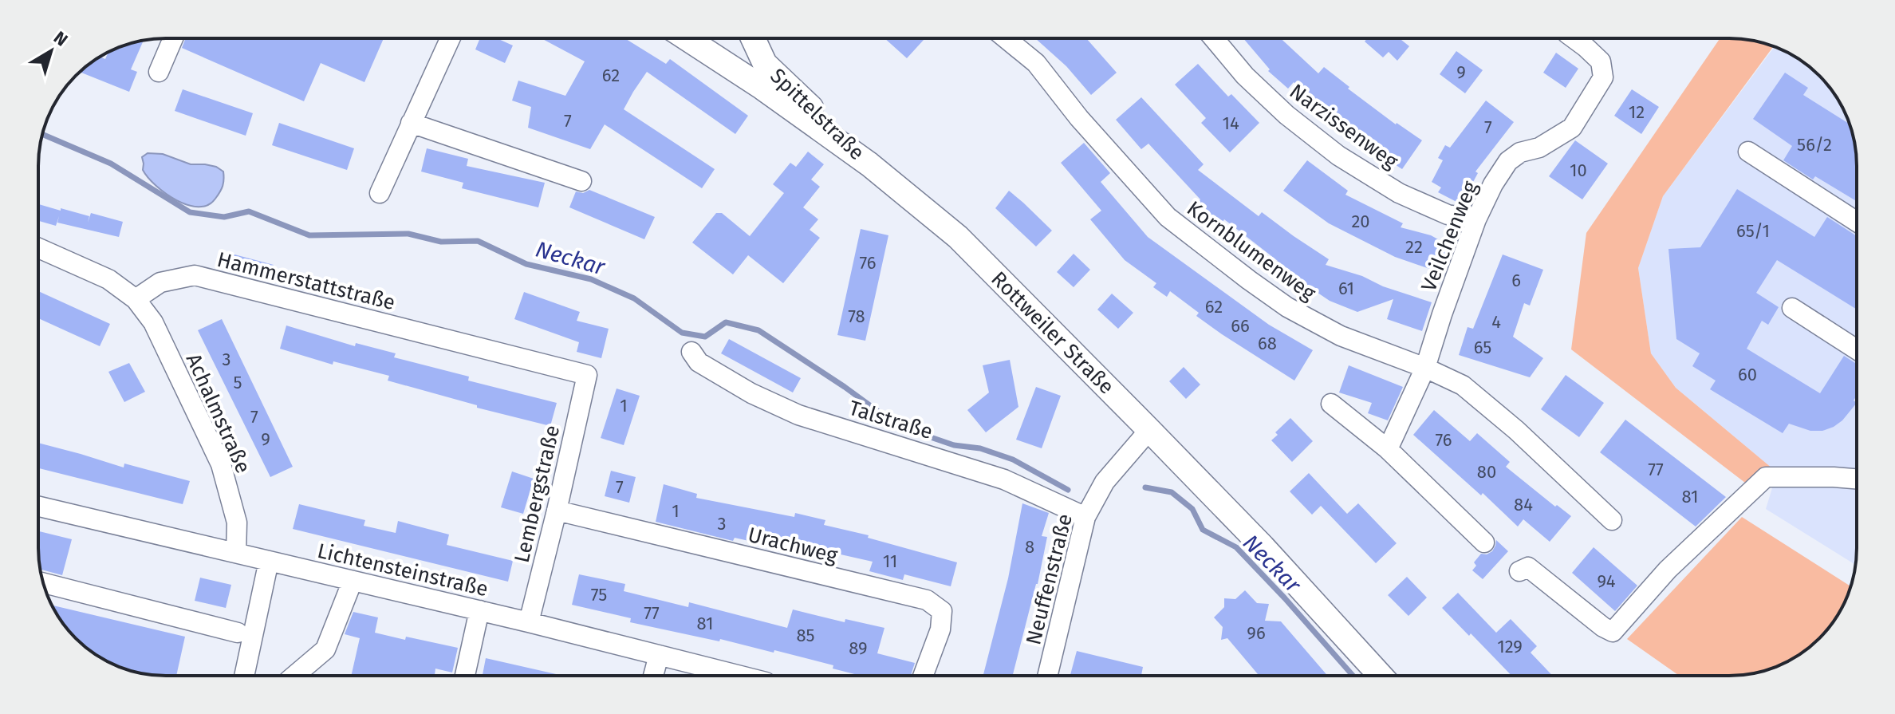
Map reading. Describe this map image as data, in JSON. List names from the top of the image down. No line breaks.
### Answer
{"streets":{"main road":["Spittelstraße","Rottweiler Straße"],"street":["Narzissenweg","Veilchenweg","Kornblumenweg","Hammerstattstraße","Achalmstraße","Talstraße","Lembergstraße","Urachweg","Lichtensteinstraße","Neuffenstraße"]},"crossings":[["Spittelstraße","Rottweiler Straße"],["Narzissenweg","Veilchenweg"],["Veilchenweg","Kornblumenweg"],["Hammerstattstraße","Achalmstraße"],["Hammerstattstraße","Lembergstraße"],["Rottweiler Straße","Neuffenstraße"],["Achalmstraße","Lichtensteinstraße"],["Talstraße","Neuffenstraße"],["Lembergstraße","Urachweg"],["Lembergstraße","Lichtensteinstraße"]],"water":["Neckar"],"house_numbers":["9","62","12","7","14","7","56/2","10","20","65/1","22","76","6","61","62","78","4","66","68","65","3","60","5","1","7","9","76","77","80","7","81","84","1","3","8","11","94","75","77","81","96","85","129","89"],"north":"top right"}
